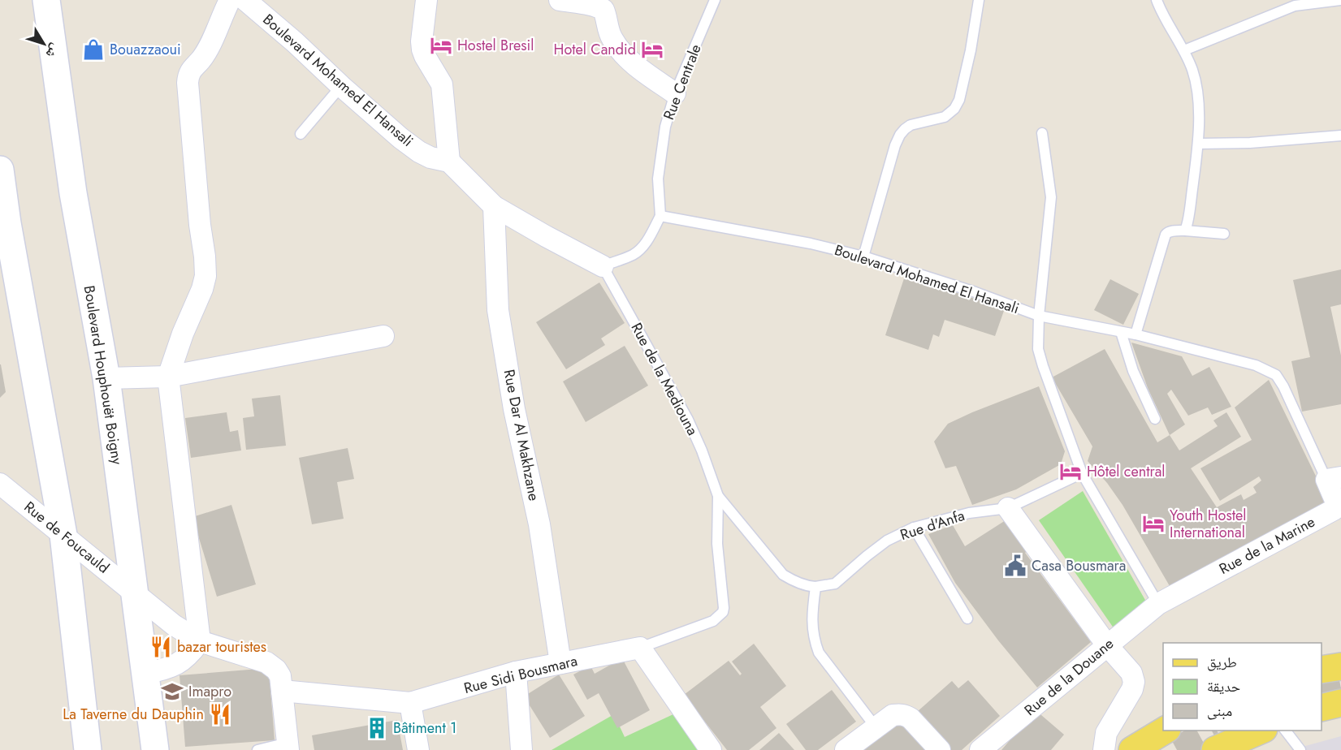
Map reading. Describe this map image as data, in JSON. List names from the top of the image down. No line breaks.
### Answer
{"streets":{"main road":["Boulevard Houphouët Boigny"],"street":["Boulevard Mohamed El Hansali","Rue Dar Al Makhzane","Rue de Foucauld","Rue de la Marine","Rue Sidi Bousmara","Rue de la Douane"],"lane":["Rue Centrale","Rue de la Mediouna","Rue d'Anfa"]},"crossings":[["Boulevard Mohamed El Hansali","Rue Centrale"],["Boulevard Mohamed El Hansali","Rue de la Mediouna"],["Boulevard Mohamed El Hansali","Rue Dar Al Makhzane"],["Boulevard Mohamed El Hansali","Rue de la Marine"],["Boulevard Houphouët Boigny","Rue de Foucauld"],["Rue de la Mediouna","Rue d'Anfa"],["Rue de la Mediouna","Rue Sidi Bousmara"],["Rue Dar Al Makhzane","Rue Sidi Bousmara"],["Rue de Foucauld","Rue Sidi Bousmara"],["Rue de la Marine","Rue de la Douane"]],"places":{"hotel":["Hostel Bresil","Hotel Candid","Hôtel central","Youth Hostel International"],"shop":["Bouazzaoui"],"public building":["Casa Bousmara"],"restaurant":["bazar touristes","La Taverne du Dauphin"],"school or university":["Imapro"],"building":["Bâtiment 1"]},"legend":["طريق","حديقة","مبنى"],"north":"bottom right"}
